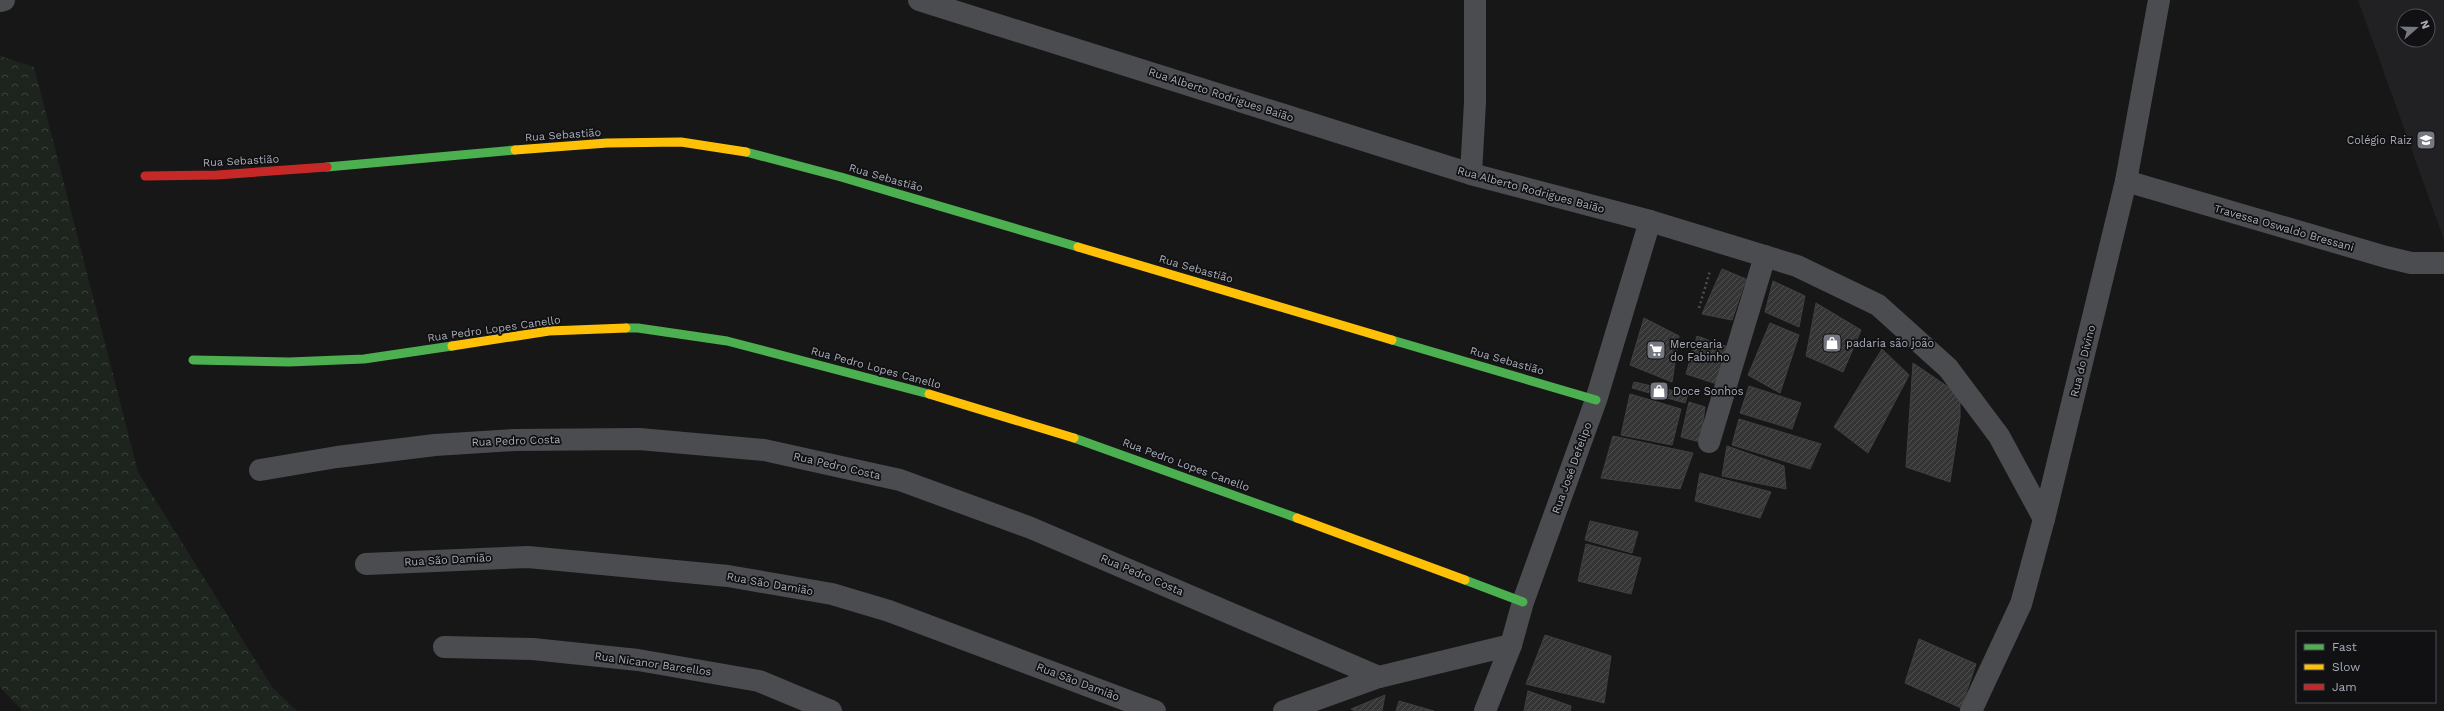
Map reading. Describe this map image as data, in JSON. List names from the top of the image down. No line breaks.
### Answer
{"streets":{"street":["Rua Alberto Rodrigues Baião","Rua Sebastião","Travessa Oswaldo Bressani","Rua Pedro Lopes Canello","Rua do Divino","Rua Pedro Costa","Rua José Defelipo","Rua São Damião","Rua Nicanor Barcellos"]},"crossings":[["Rua Alberto Rodrigues Baião","Rua do Divino"],["Rua Alberto Rodrigues Baião","Rua José Defelipo"],["Rua Sebastião","Rua José Defelipo"],["Travessa Oswaldo Bressani","Rua do Divino"],["Rua Pedro Lopes Canello","Rua José Defelipo"]],"places":{"school or university":["Colégio Raiz"],"shop":["padaria são joão","Doce Sonhos"],"supermarket":["Mercearia do Fabinho"]},"legend":["Fast","Slow","Jam"],"north":"right"}
